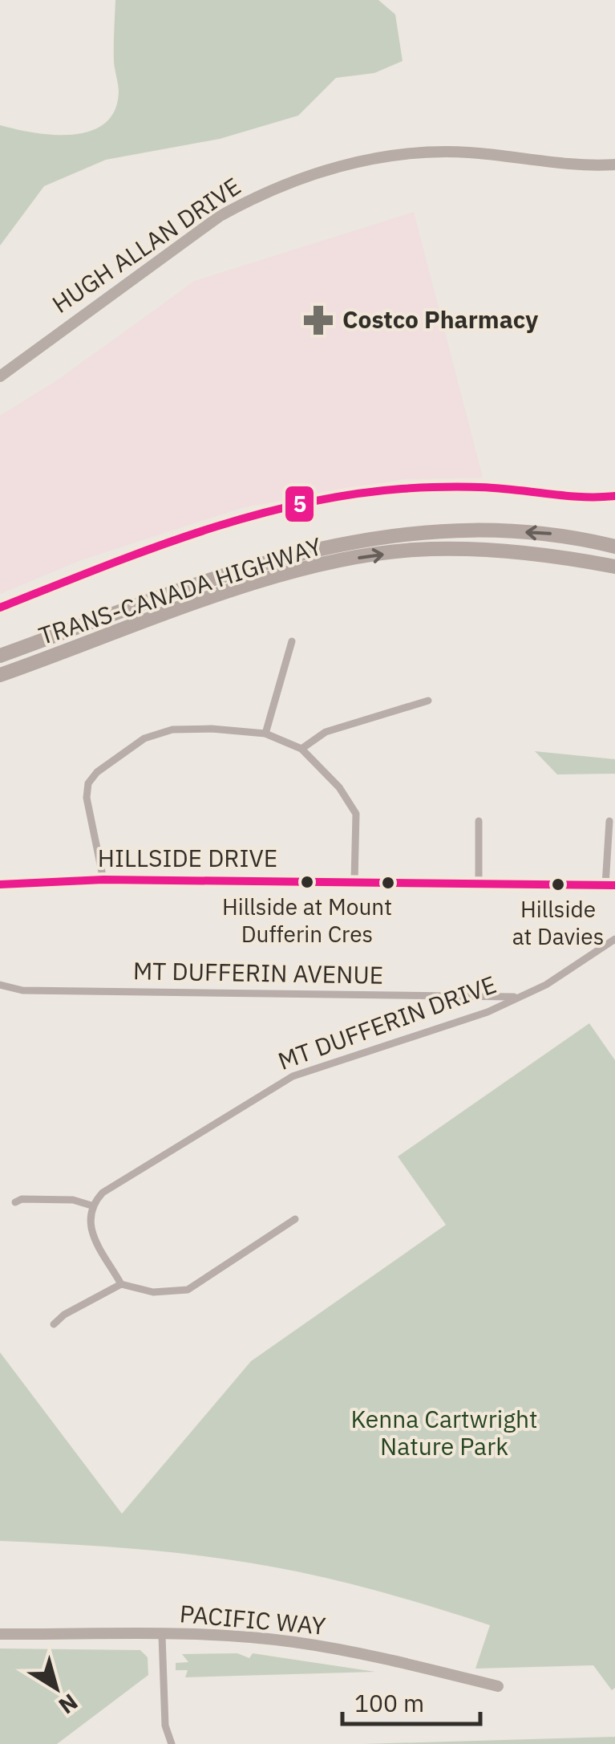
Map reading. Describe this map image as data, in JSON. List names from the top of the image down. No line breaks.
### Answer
{"streets":{"highway":["TRANS-CANADA HIGHWAY"],"street":["HUGH ALLAN DRIVE","HILLSIDE DRIVE","MT DUFFERIN AVENUE","MT DUFFERIN DRIVE","PACIFIC WAY"]},"crossings":[["MT DUFFERIN AVENUE","MT DUFFERIN DRIVE"]],"parks":["Kenna Cartwright Nature Park"],"places":{"pharmacy":["Costco Pharmacy"],"other":["Hillside at Mount Dufferin Cres","Hillside at Davies"]},"lines":["transit line 5"],"scale_bar":"100 m","north":"bottom right"}
